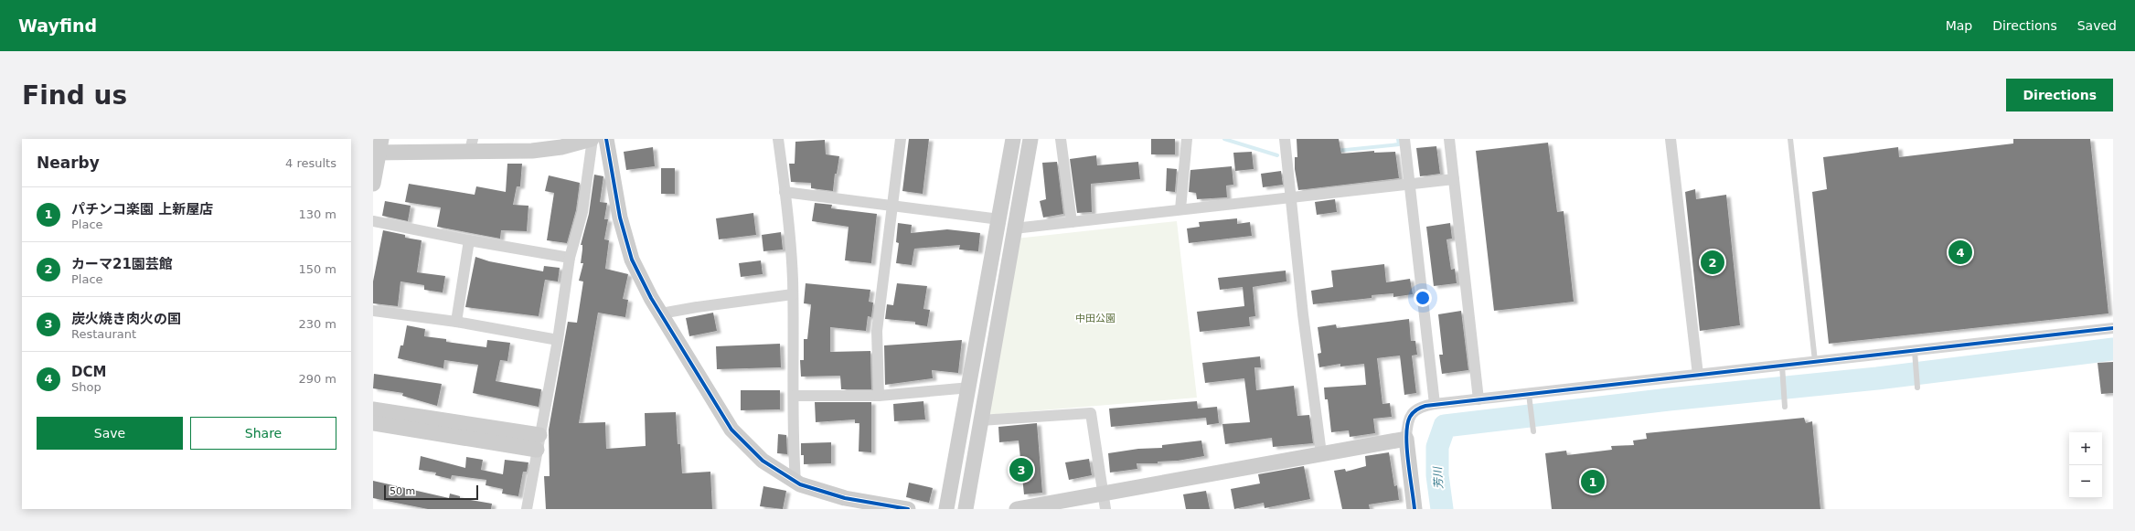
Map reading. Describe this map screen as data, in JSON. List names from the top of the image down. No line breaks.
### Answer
{"water":["芳川"],"parks":["中田公園"],"scale_bar":"50 m","page":{"header":"Wayfind","nav":["Map","Directions","Saved"],"buttons":["Directions",["Save","Share"]],"title":"Find us","heading":["Nearby","4 results"],"list":[{"mark":"1","name":"パチンコ楽園 上新屋店","note":"Place","value":"130 m"},{"mark":"2","name":"カーマ21園芸館","note":"Place","value":"150 m"},{"mark":"3","name":"炭火焼き肉火の国","note":"Restaurant","value":"230 m"},{"mark":"4","name":"DCM","note":"Shop","value":"290 m"}],"pins":["4","2","3","1"],"map_buttons":["+","−"],"scale":"50 m"}}
